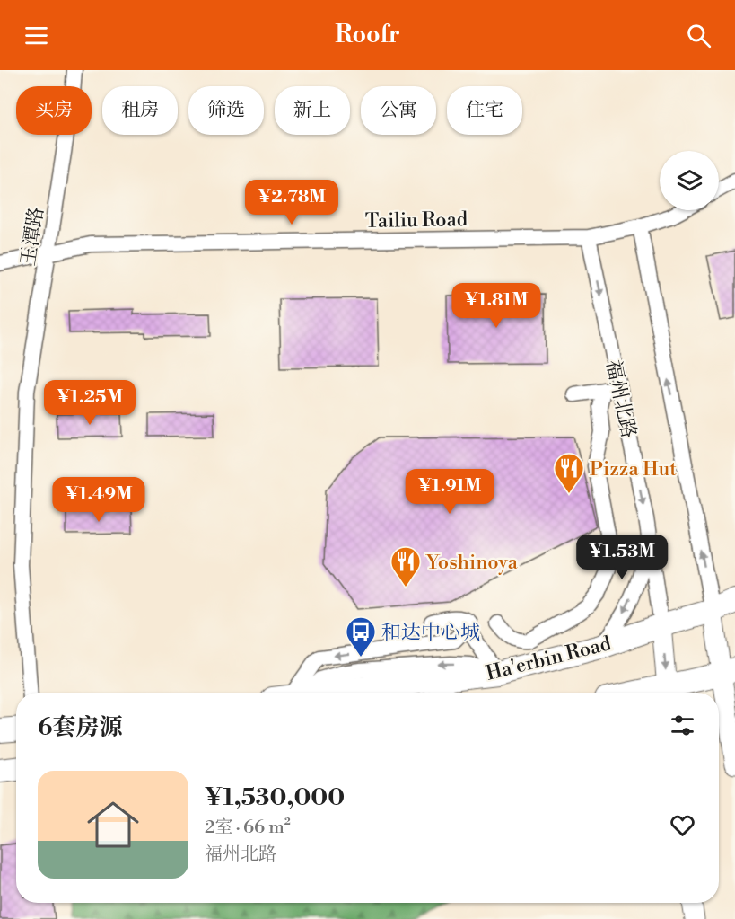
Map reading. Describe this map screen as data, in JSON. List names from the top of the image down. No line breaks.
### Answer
{"streets":{"highway":["Ha'erbin Road"],"street":["Tailiu Road","玉潭路","福州北路"]},"crossings":[["Tailiu Road","玉潭路"],["Tailiu Road","福州北路"],["福州北路","Ha'erbin Road"]],"one_way":["Ha'erbin Road"],"places":{"restaurant":["Pizza Hut","Yoshinoya"],"bus stop":["和达中心城"]},"page":{"header":"Roofr","chip":["买房","租房","筛选","新上","公寓","住宅"],"price":["¥2.78M","¥1.81M","¥1.25M","¥1.91M","¥1.49M","¥1.53M"],"heading":"6套房源","list":[{"name":"¥1,530,000","note":"2室 · 66 m² · 福州北路"}]}}
